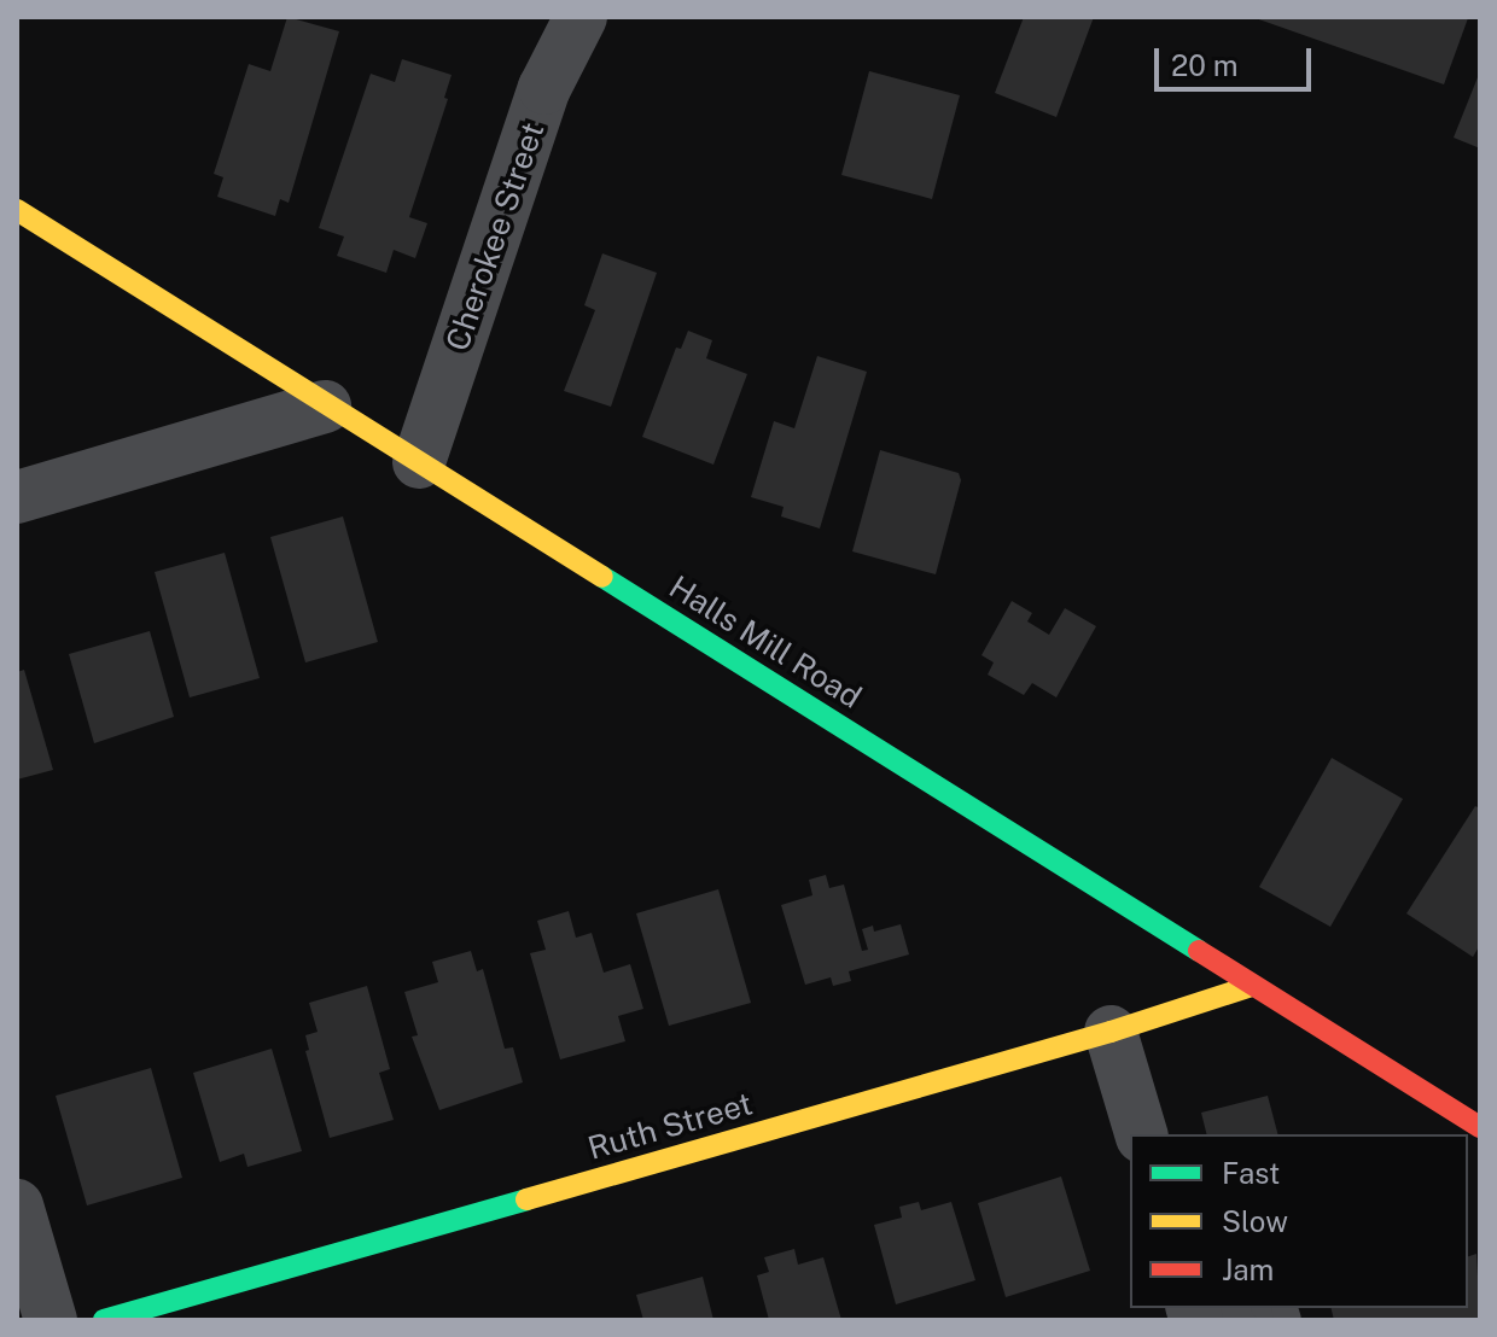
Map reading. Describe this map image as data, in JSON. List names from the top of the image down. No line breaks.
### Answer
{"streets":{"street":["Cherokee Street","Halls Mill Road","Ruth Street"]},"crossings":[["Cherokee Street","Halls Mill Road"],["Halls Mill Road","Ruth Street"]],"legend":["Fast","Slow","Jam"],"scale_bar":"20 m"}
